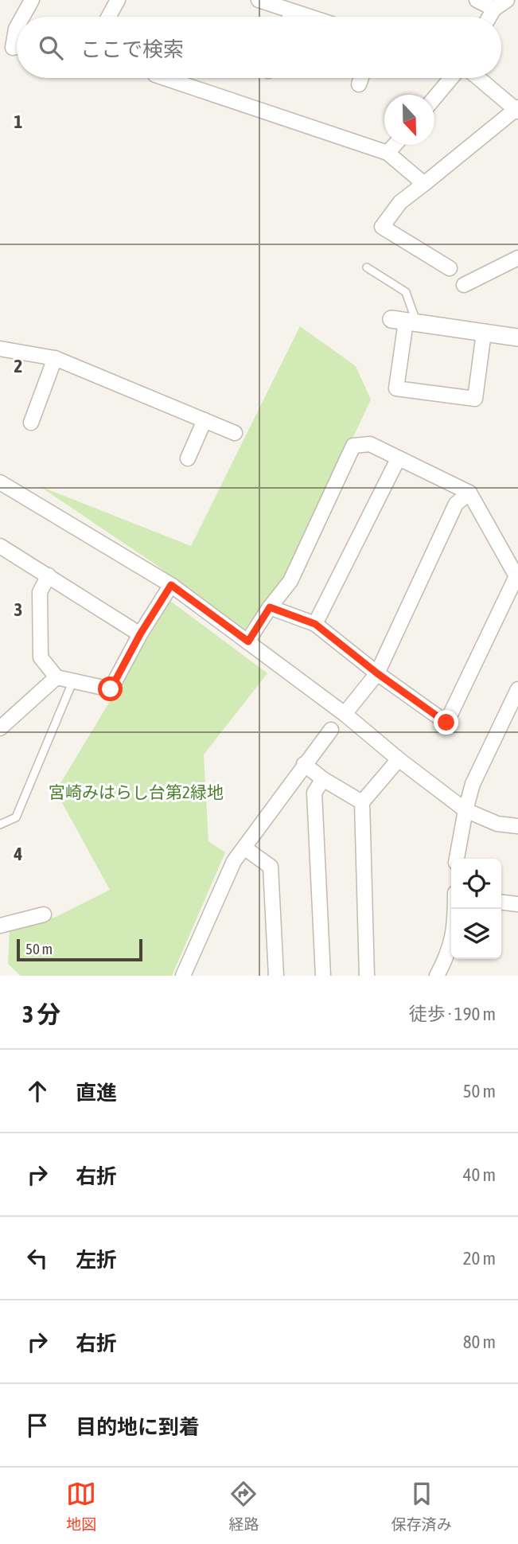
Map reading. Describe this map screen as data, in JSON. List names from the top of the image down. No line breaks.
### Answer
{"parks":["宮崎みはらし台第2緑地"],"scale_bar":"50 m","north":"bottom","page":{"search":"ここで検索","scale":"50 m","heading":["3 分","徒歩 · 190 m"],"list":[["直進","50 m"],["右折","40 m"],["左折","20 m"],["右折","80 m"],"目的地に到着"],"nav":["地図","経路","保存済み"]},"grid":{"rows":["1","2","3","4"]}}
